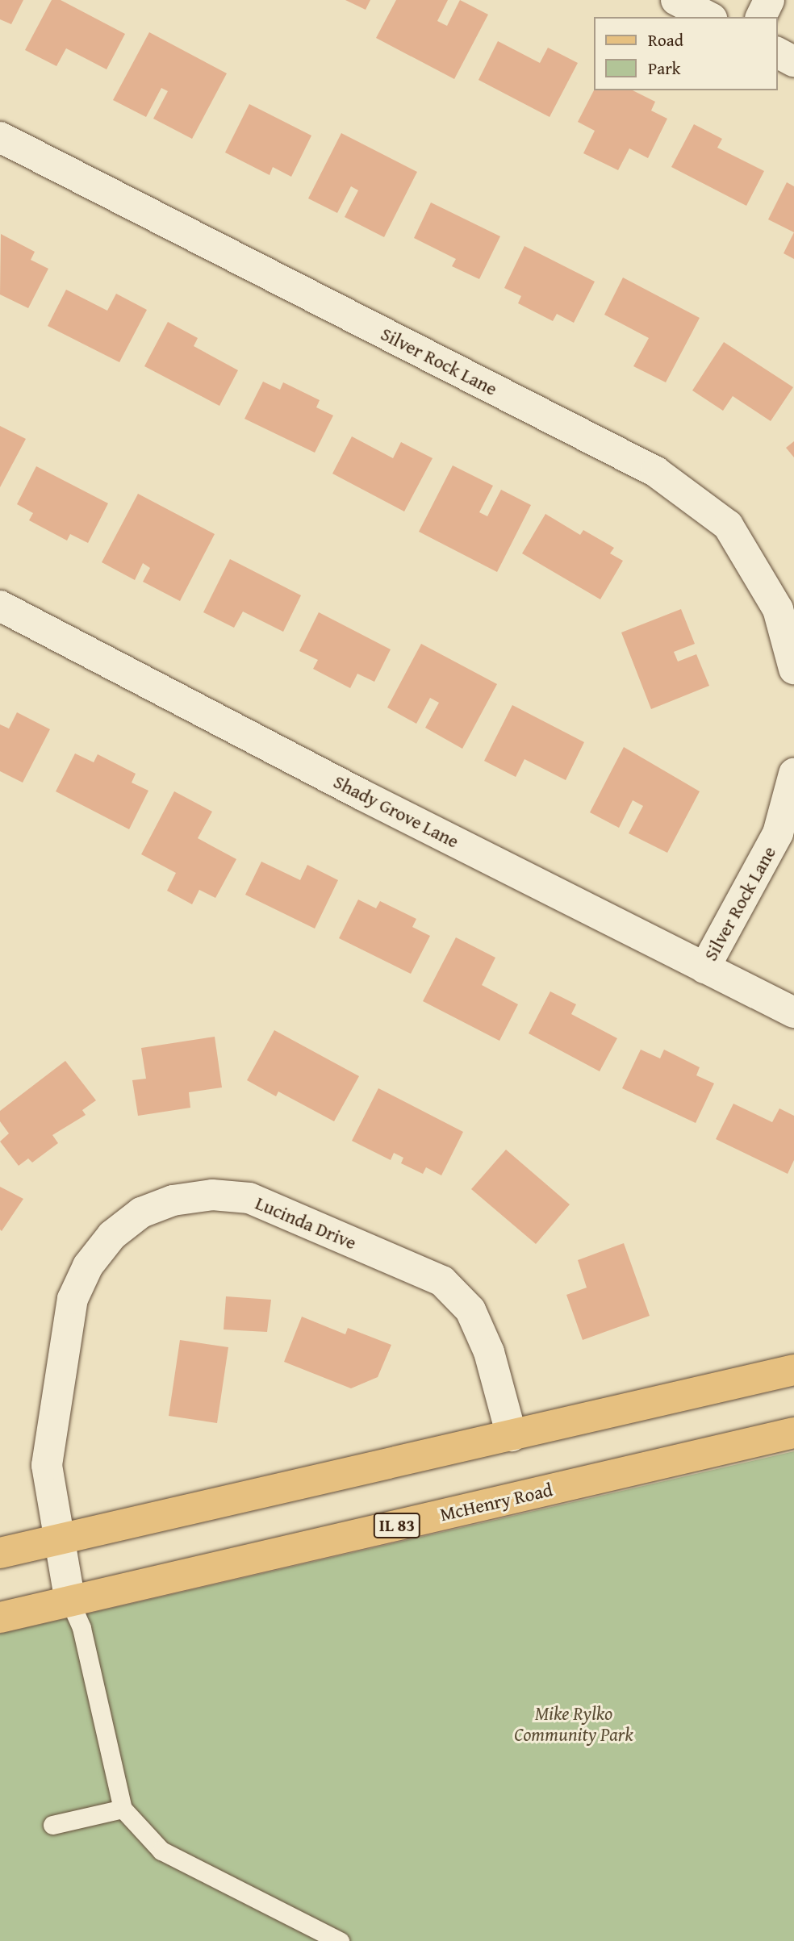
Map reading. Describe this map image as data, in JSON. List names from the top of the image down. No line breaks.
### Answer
{"streets":{"main road":["McHenry Road","IL 83"],"street":["Silver Rock Lane","Shady Grove Lane","Lucinda Drive"]},"crossings":[["Silver Rock Lane","Shady Grove Lane"],["Lucinda Drive","McHenry Road"]],"parks":["Mike Rylko Community Park"],"legend":["Road","Park"]}
